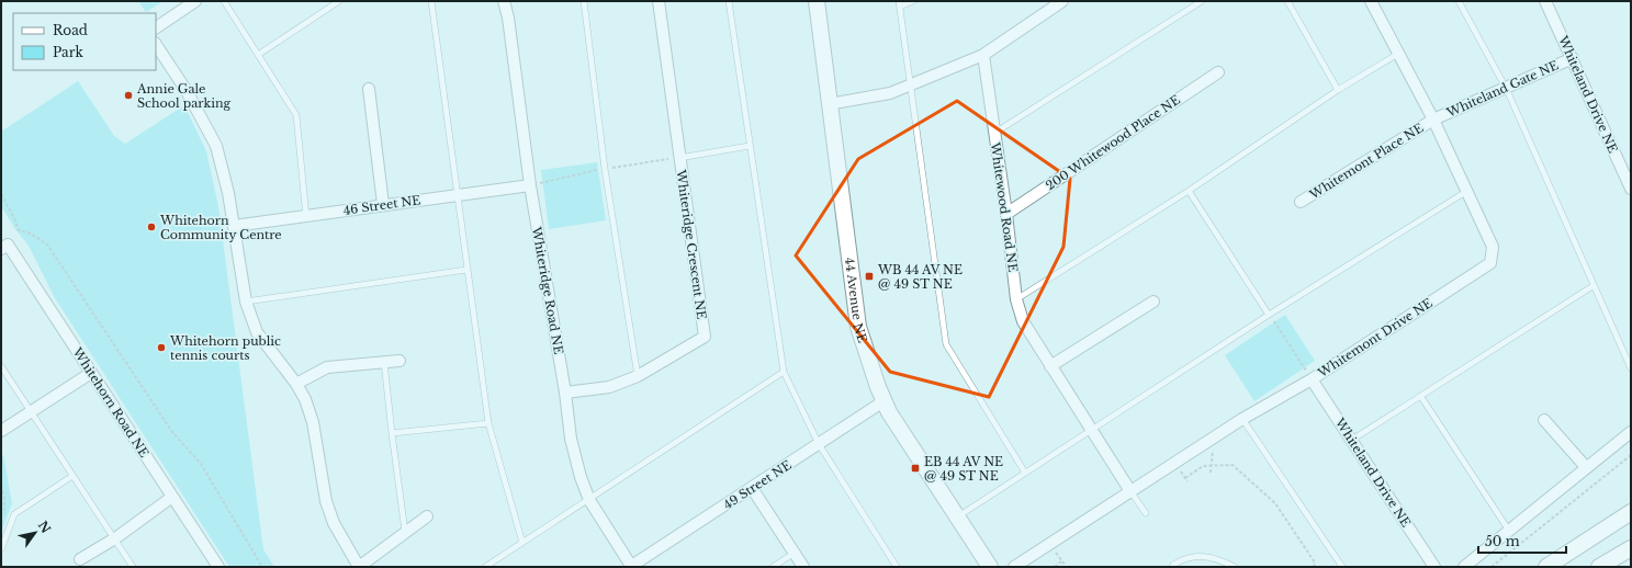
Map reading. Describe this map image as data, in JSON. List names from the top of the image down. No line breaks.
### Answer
{"streets":{"street":["Whiteland Gate NE","Whiteland Drive NE","200 Whitewood Place NE","Whitemont Place NE","46 Street NE","Whitewood Road NE","Whiteridge Crescent NE","Whiteridge Road NE","44 Avenue NE","Whitemont Drive NE","Whitehorn Road NE","49 Street NE"]},"crossings":[["Whiteland Gate NE","Whiteland Drive NE"],["Whiteland Gate NE","Whitemont Place NE"],["Whiteland Gate NE","Whitemont Drive NE"],["Whiteland Drive NE","Whitemont Drive NE"],["200 Whitewood Place NE","Whitewood Road NE"],["Whitemont Place NE","Whitemont Drive NE"],["46 Street NE","Whiteridge Road NE"],["Whitewood Road NE","Whitemont Drive NE"],["Whiteridge Crescent NE","Whiteridge Road NE"],["Whiteridge Road NE","49 Street NE"],["44 Avenue NE","49 Street NE"]],"places":{"other":["Annie Gale School parking","Whitehorn Community Centre","Whitehorn public tennis courts"],"transit":["WB 44 AV NE @ 49 ST NE","EB 44 AV NE @ 49 ST NE"]},"legend":["Road","Park"],"scale_bar":"50 m","north":"top right"}
